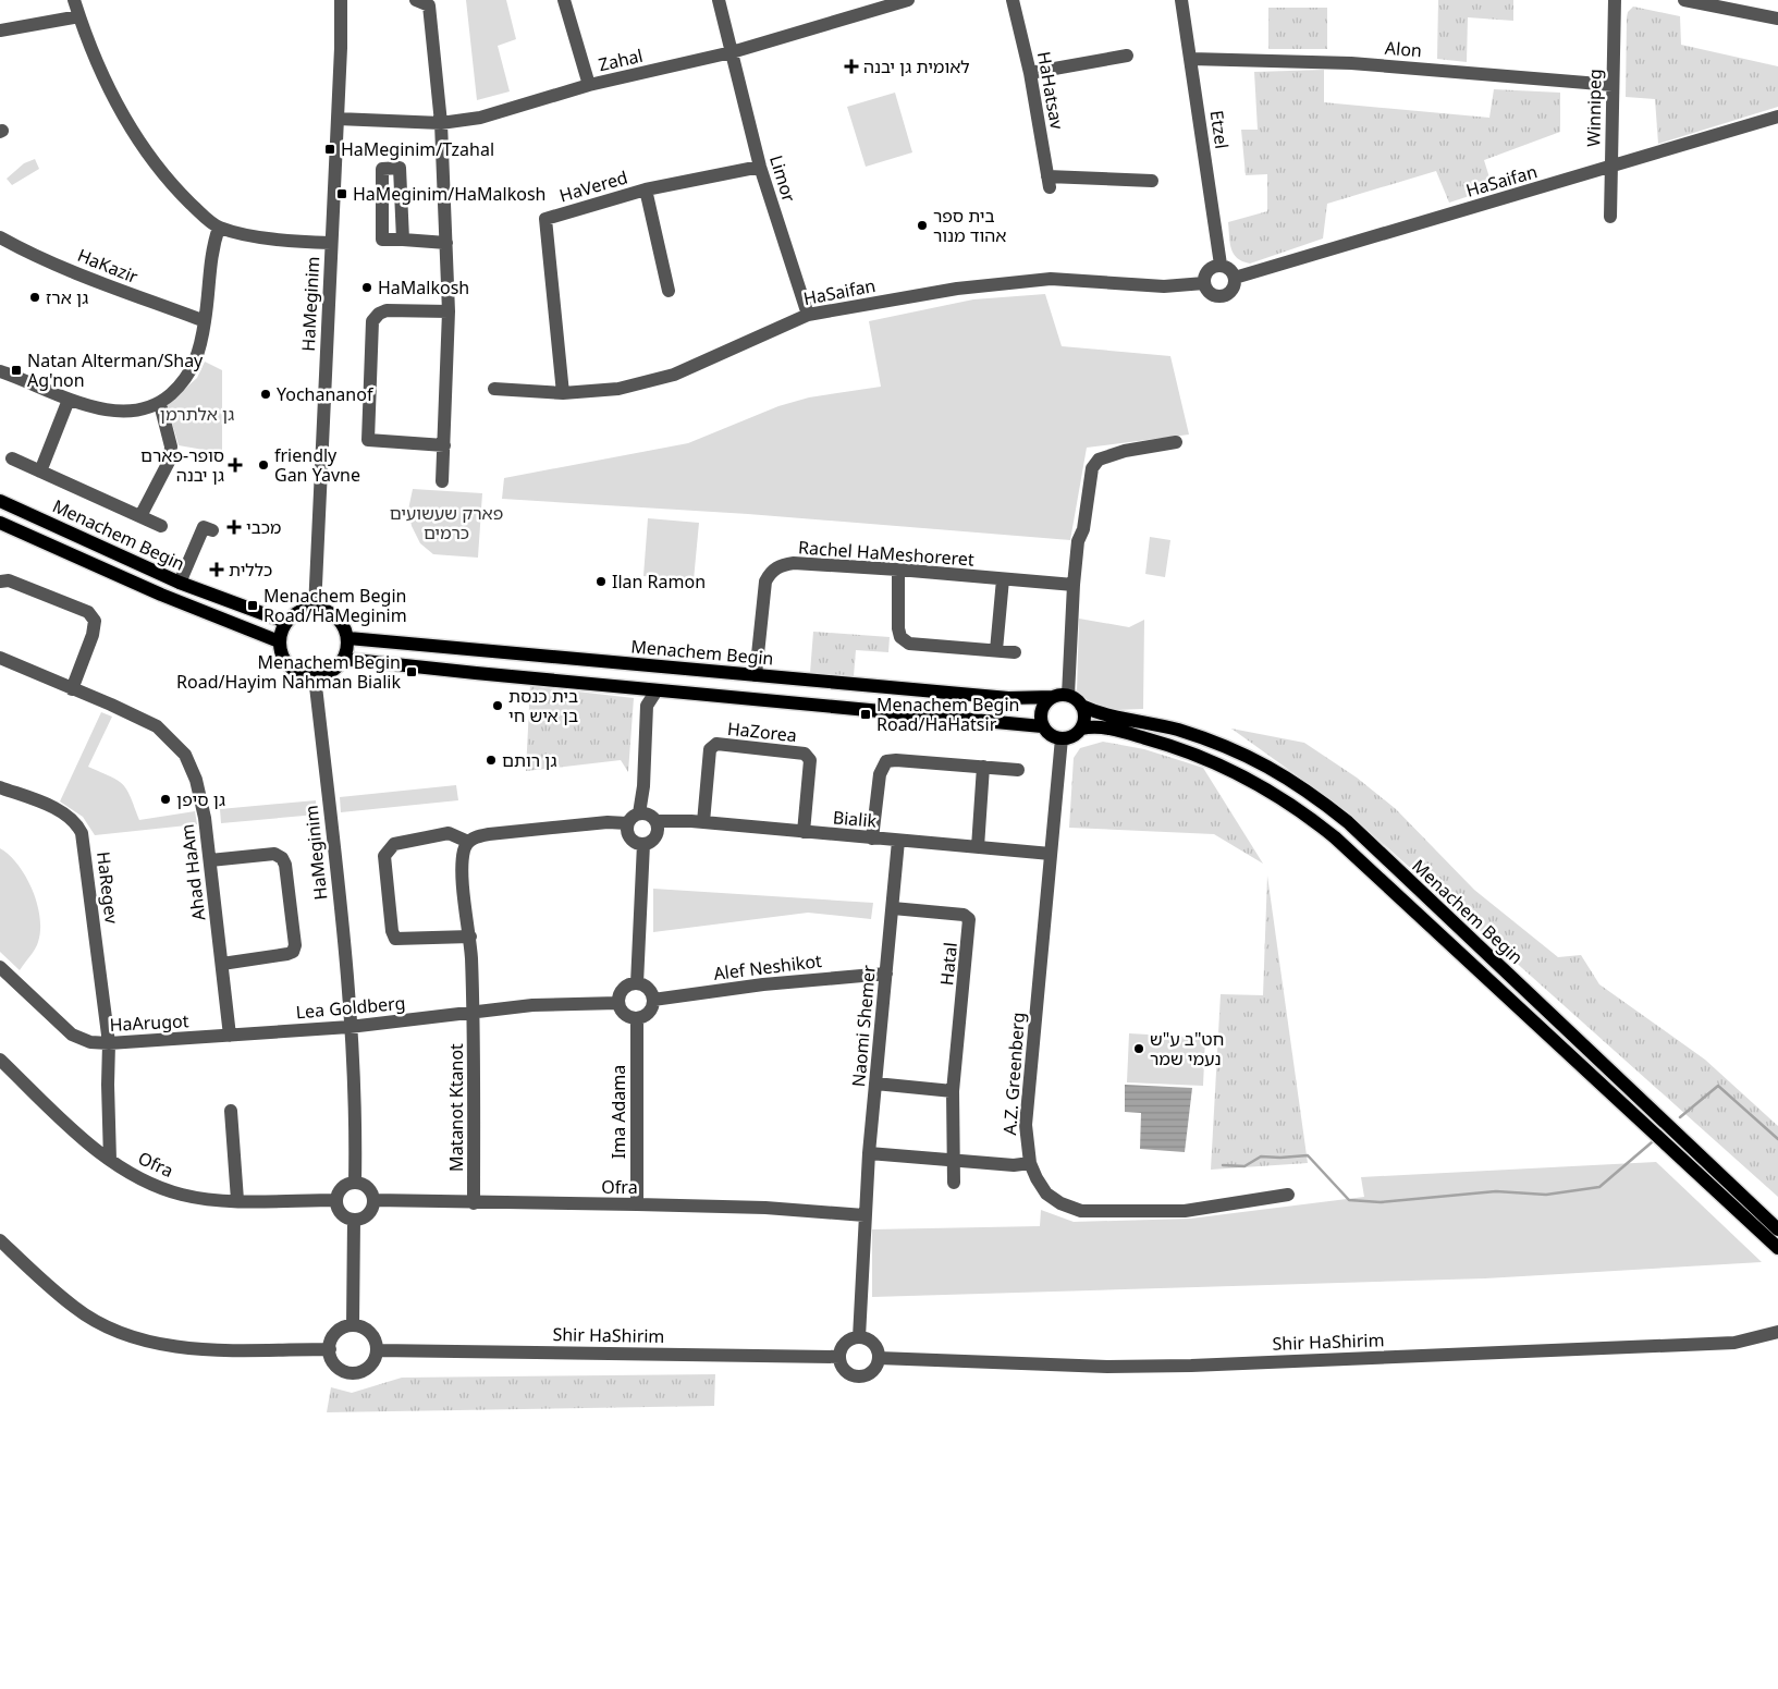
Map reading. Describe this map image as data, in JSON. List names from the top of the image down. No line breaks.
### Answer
{"streets":{"main road":["Menachem Begin"],"street":["Alon","Zahal","HaHatsav","Winnipeg","Etzel","Limor","HaSaifan","HaVered","HaKazir","HaMeginim","Rachel HaMeshoreret","HaZorea","Bialik","Ahad HaAm","HaRegev","Hatal","Alef Neshikot","Lea Goldberg","HaArugot","Naomi Shemer","A.Z. Greenberg","Matanot Ktanot","Ima Adama","Ofra","Shir HaShirim"]},"crossings":[["Alon","Winnipeg"],["Alon","Etzel"],["Zahal","Limor"],["Zahal","HaMeginim"],["Winnipeg","HaSaifan"],["Etzel","HaSaifan"],["Limor","HaSaifan"],["Limor","HaVered"],["HaSaifan","HaVered"],["HaMeginim","Menachem Begin"],["HaMeginim","Lea Goldberg"],["HaMeginim","Ofra"],["Menachem Begin","Rachel HaMeshoreret"],["Menachem Begin","A.Z. Greenberg"],["HaZorea","Bialik"],["Bialik","Naomi Shemer"],["Bialik","A.Z. Greenberg"],["Ahad HaAm","Lea Goldberg"],["Ahad HaAm","HaArugot"],["HaRegev","HaArugot"],["Hatal","Naomi Shemer"],["Alef Neshikot","Naomi Shemer"],["Alef Neshikot","Ima Adama"],["Lea Goldberg","HaArugot"],["Lea Goldberg","Matanot Ktanot"],["Naomi Shemer","Ofra"],["Naomi Shemer","Shir HaShirim"],["Matanot Ktanot","Ofra"],["Ima Adama","Ofra"]],"parks":["גן אלתרמן","פארק שעשועים כרמים"],"places":{"health":["לאומית גן יבנה","סופר-פארם גן יבנה","מכבי","כללית"],"transit":["HaMeginim/Tzahal","HaMeginim/HaMalkosh","Natan Alterman/Shay Ag'non","Menachem Begin Road/HaMeginim","Menachem Begin Road/Hayim Nahman Bialik","Menachem Begin Road/HaHatsir"],"other":["בית ספר אהוד מנור","HaMalkosh","גן ארז","Yochananof","friendly Gan Yavne","Ilan Ramon","בית כנסת בן איש חי","גן רותם","גן סיפן","חט\"ב ע\"ש נעמי שמר"]}}
